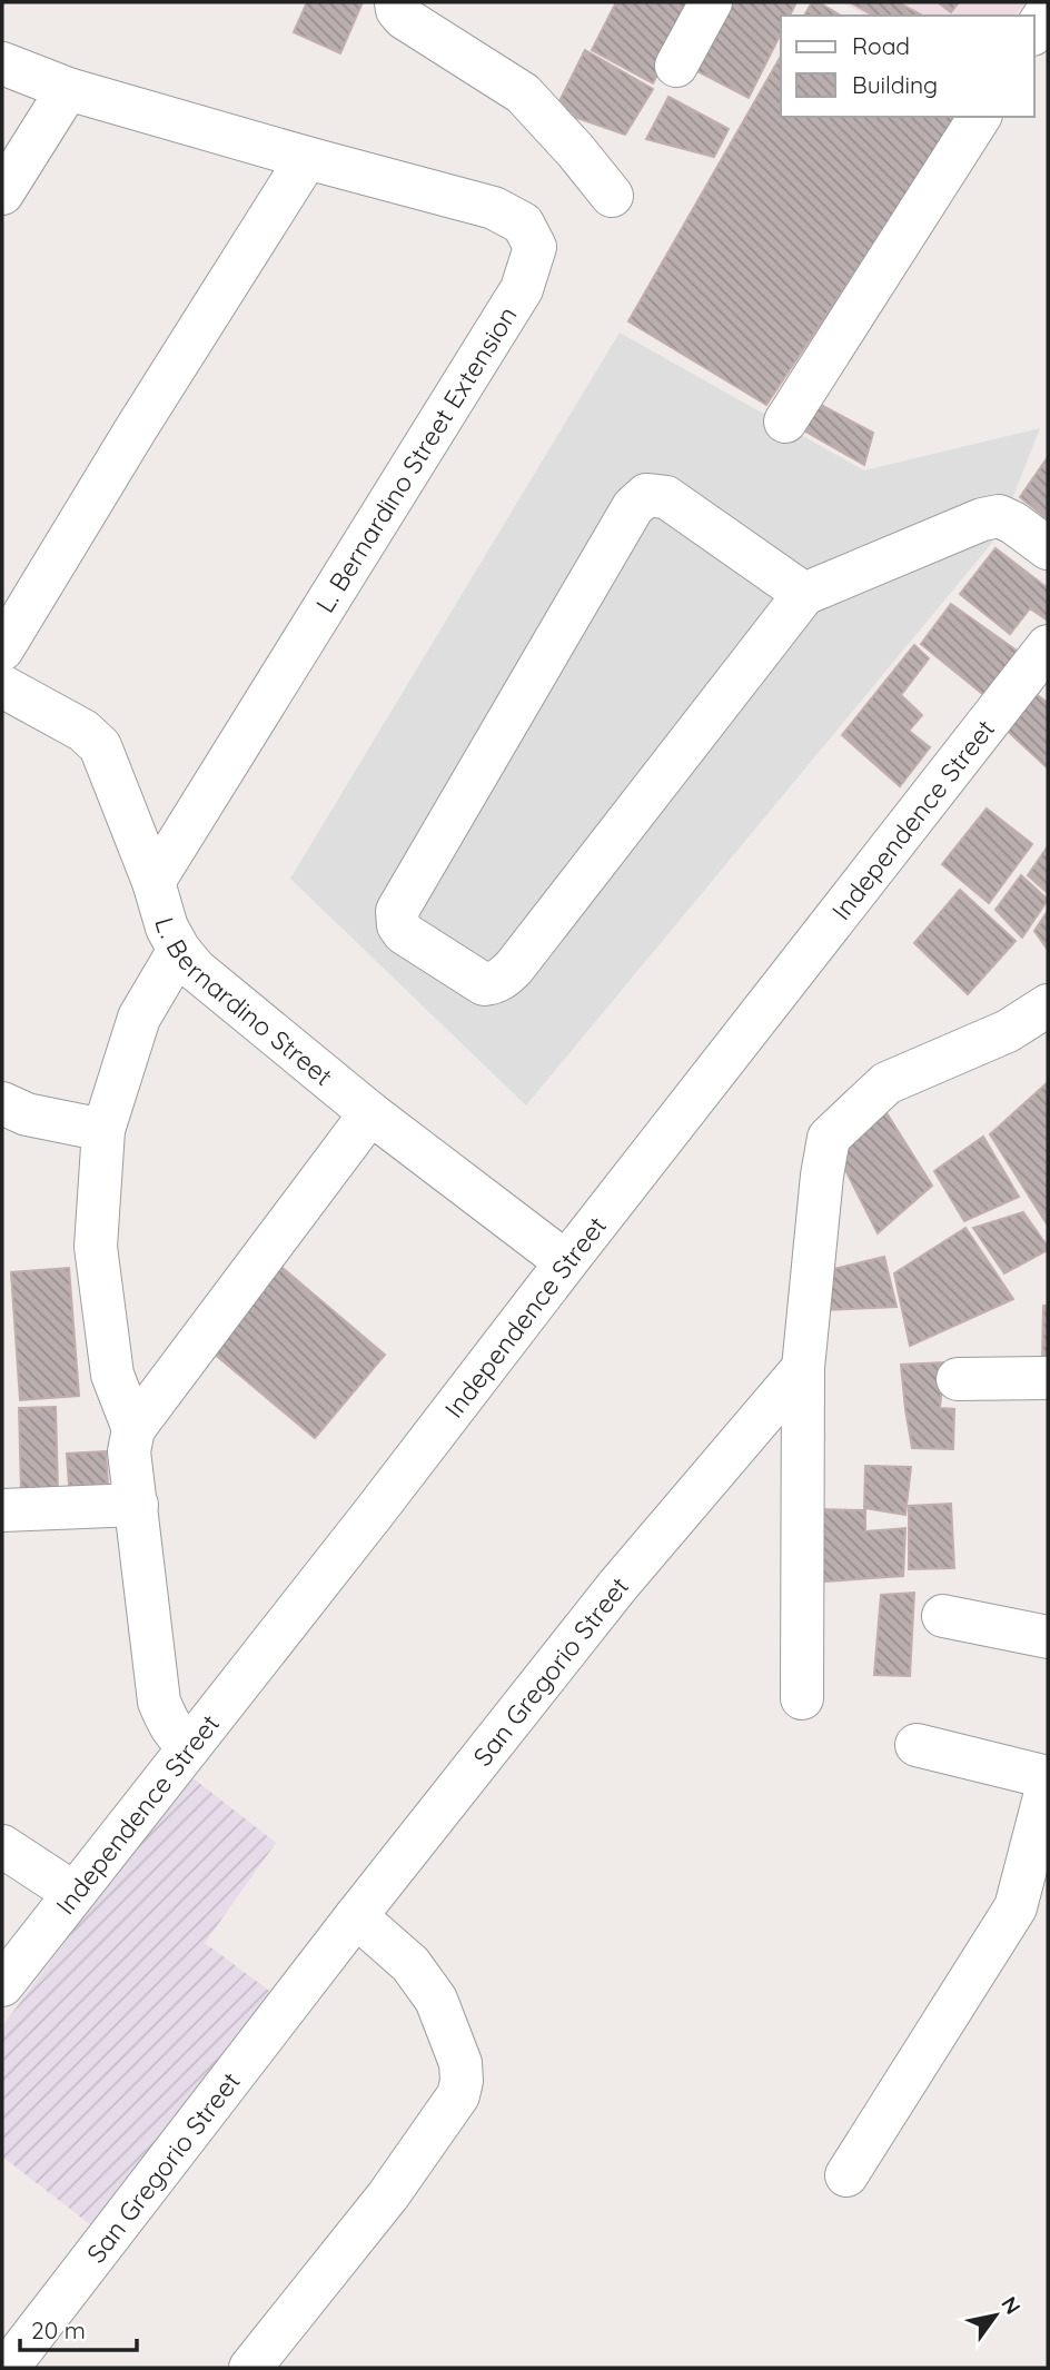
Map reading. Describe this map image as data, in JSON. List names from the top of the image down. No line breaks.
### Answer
{"streets":{"street":["L. Bernardino Street Extension","Independence Street","L. Bernardino Street","San Gregorio Street"]},"crossings":[["L. Bernardino Street Extension","L. Bernardino Street"],["Independence Street","L. Bernardino Street"]],"legend":["Road","Building"],"scale_bar":"20 m","north":"top right"}
